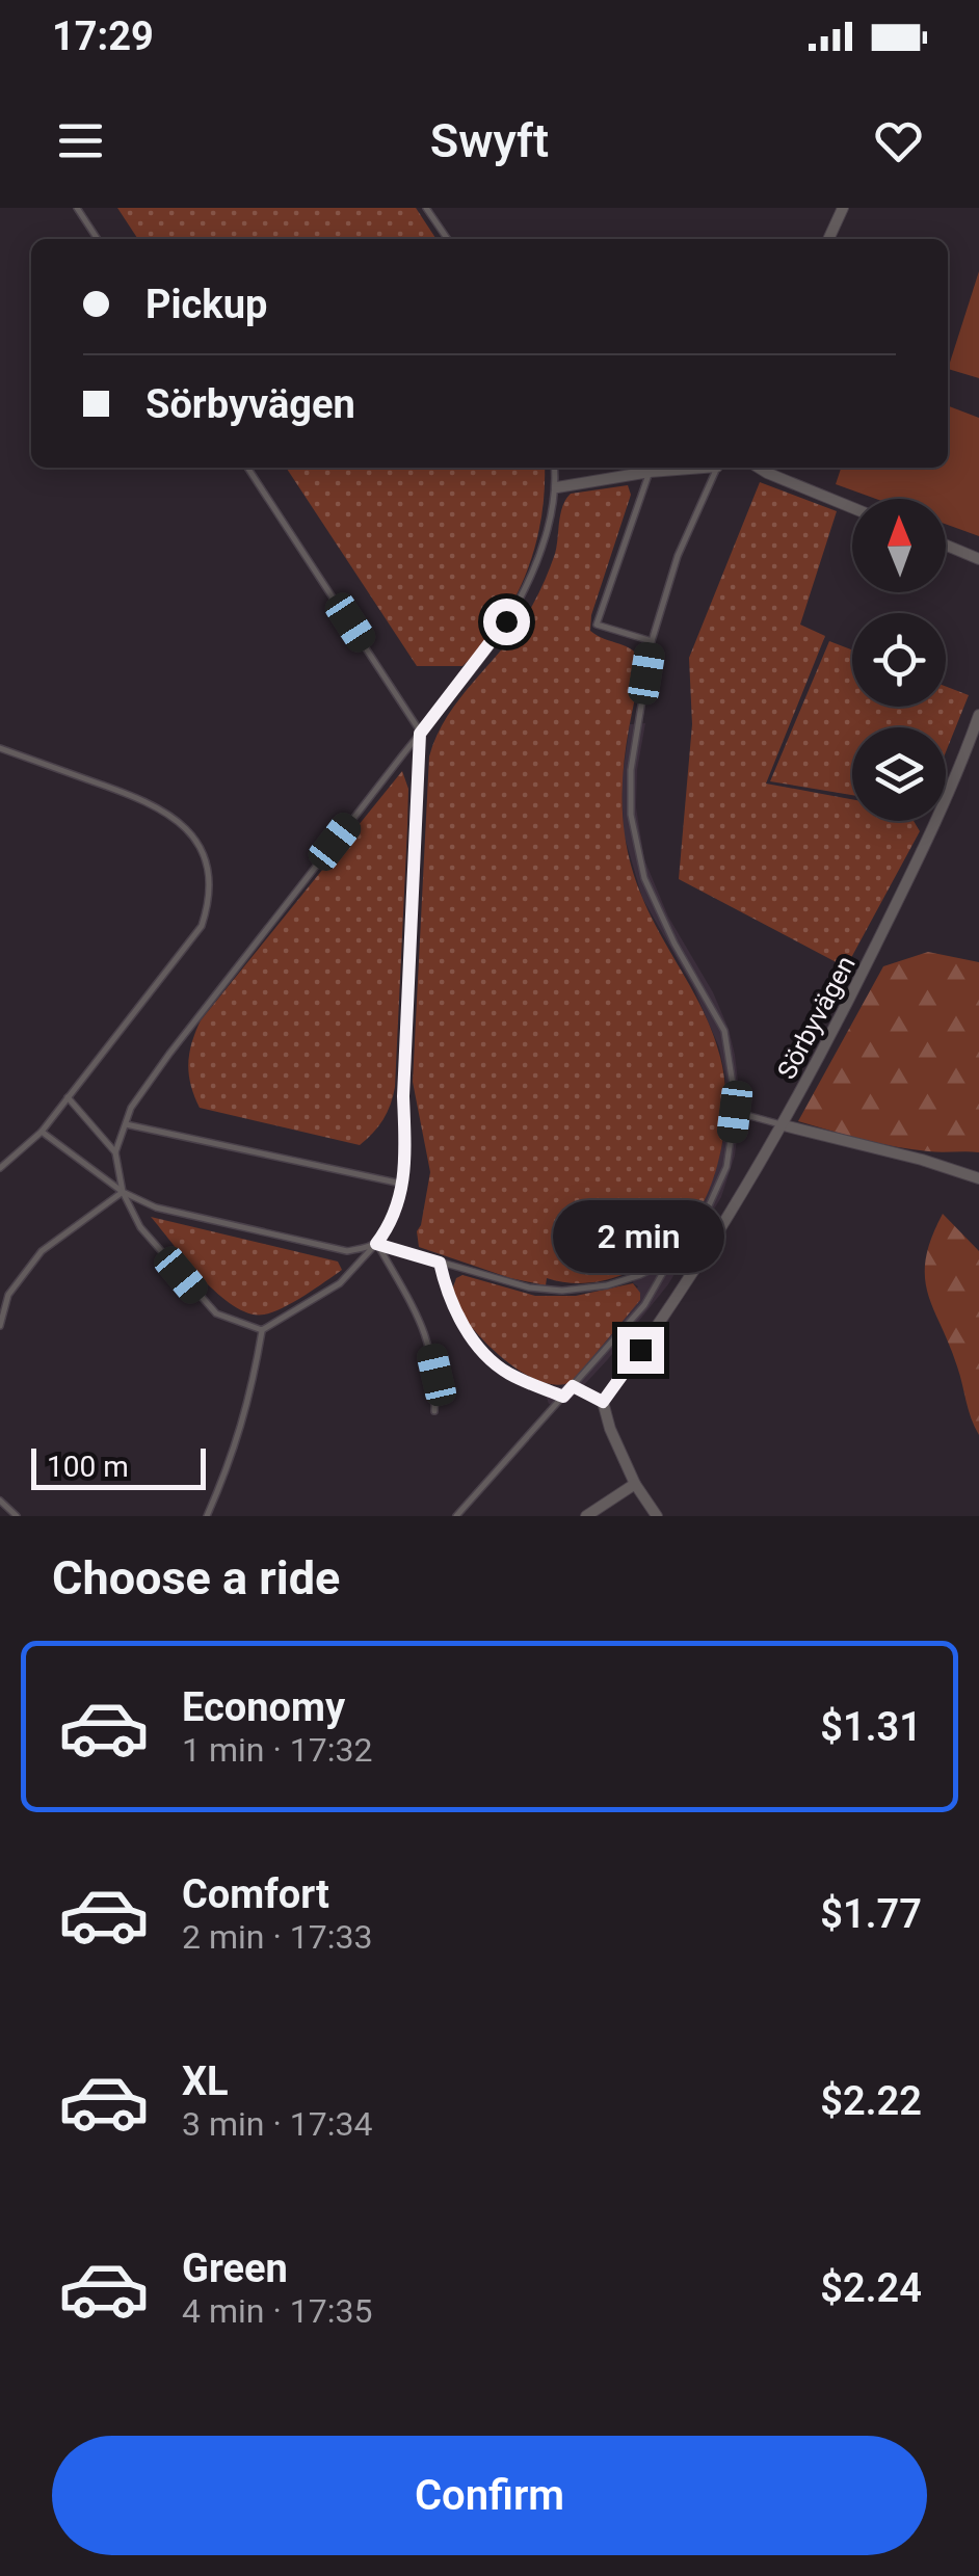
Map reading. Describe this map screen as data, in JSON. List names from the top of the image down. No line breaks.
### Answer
{"streets":{"street":["Sörbyvägen"]},"scale_bar":"100 m","north":"top","page":{"status":"17:29","header":"Swyft","banner":["Pickup","Sörbyvägen"],"bubble":"2 min","scale":"100 m","heading":"Choose a ride","list":[{"name":"Economy","note":"1 min · 17:32","value":"$1.31"},{"name":"Comfort","note":"2 min · 17:33","value":"$1.77"},{"name":"XL","note":"3 min · 17:34","value":"$2.22"},{"name":"Green","note":"4 min · 17:35","value":"$2.24"}],"buttons":"Confirm"}}
